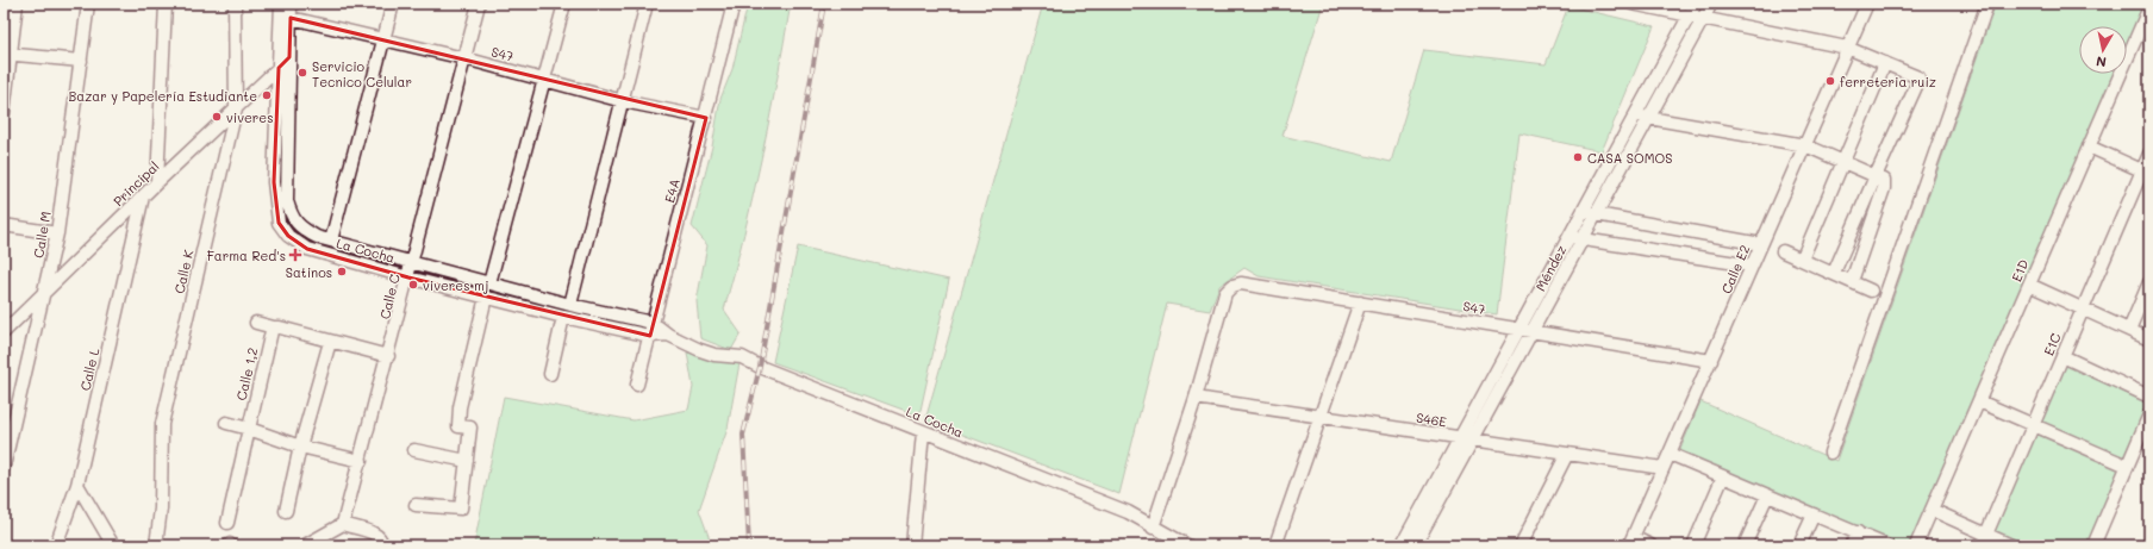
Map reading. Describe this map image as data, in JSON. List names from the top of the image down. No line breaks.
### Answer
{"streets":{"street":["S47","Principal","E4A","Calle M","La Cocha","Méndez","Calle E2","E1D","Calle K","Calle C","E1C","Calle L","Calle 1,2","S46E"]},"crossings":[["S47","E4A"],["S47","La Cocha"],["S47","Méndez"],["S47","Calle E2"],["S47","Calle C"],["S47","S46E"],["Principal","Calle M"],["Principal","La Cocha"],["Principal","Calle K"],["Principal","Calle L"],["E4A","La Cocha"],["La Cocha","Calle C"],["Méndez","S46E"],["Calle E2","S46E"]],"places":{"other":["Servicio Tecnico Celular","ferreteria ruiz","Bazar y Papelería Estudiante","viveres","CASA SOMOS","Satinos","viveres mj"],"health":["Farma Red's"]},"north":"bottom"}
